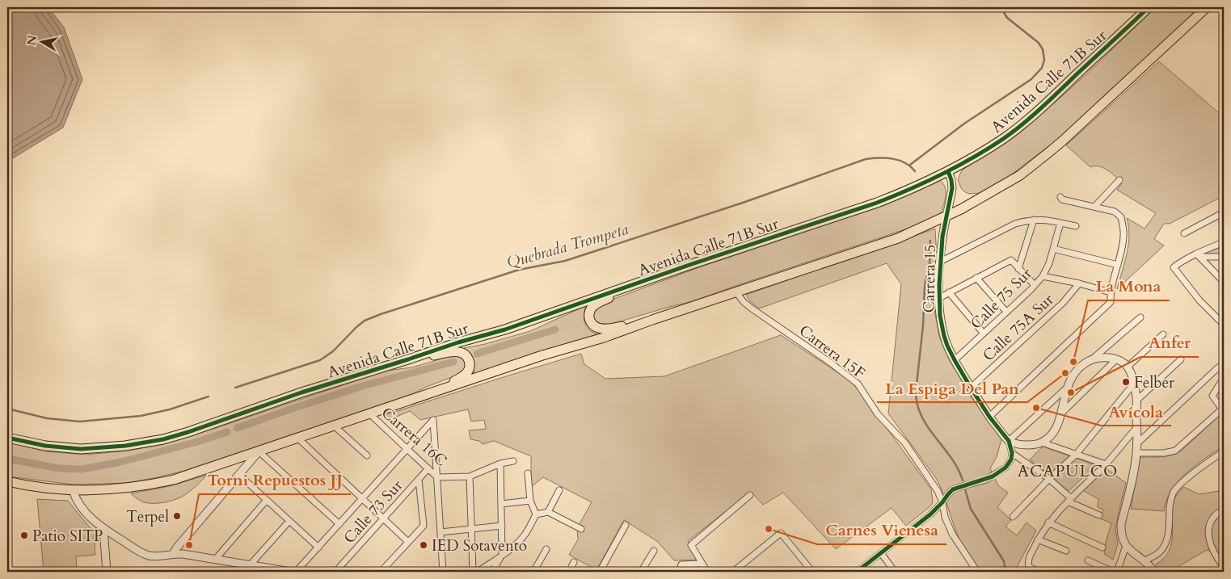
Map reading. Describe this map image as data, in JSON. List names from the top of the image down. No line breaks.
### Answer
{"streets":{"highway":["Avenida Calle 71B Sur"],"street":["Carrera 15","Calle 75 Sur","Calle 75A Sur","Carrera 15F","Carrera 16C","Calle 73 Sur"]},"crossings":[["Avenida Calle 71B Sur","Carrera 15"],["Carrera 15","Calle 75 Sur"],["Carrera 15","Calle 75A Sur"],["Carrera 16C","Calle 73 Sur"]],"districts":["ACAPULCO"],"water":["Quebrada Trompeta"],"places":["La Mona","La Espiga Del Pan","Felber","Anfer","Avícola","Terpel","Carnes Vienesa","Patio SITP","Torni Repuestos JJ","IED Sotavento"],"north":"left"}
